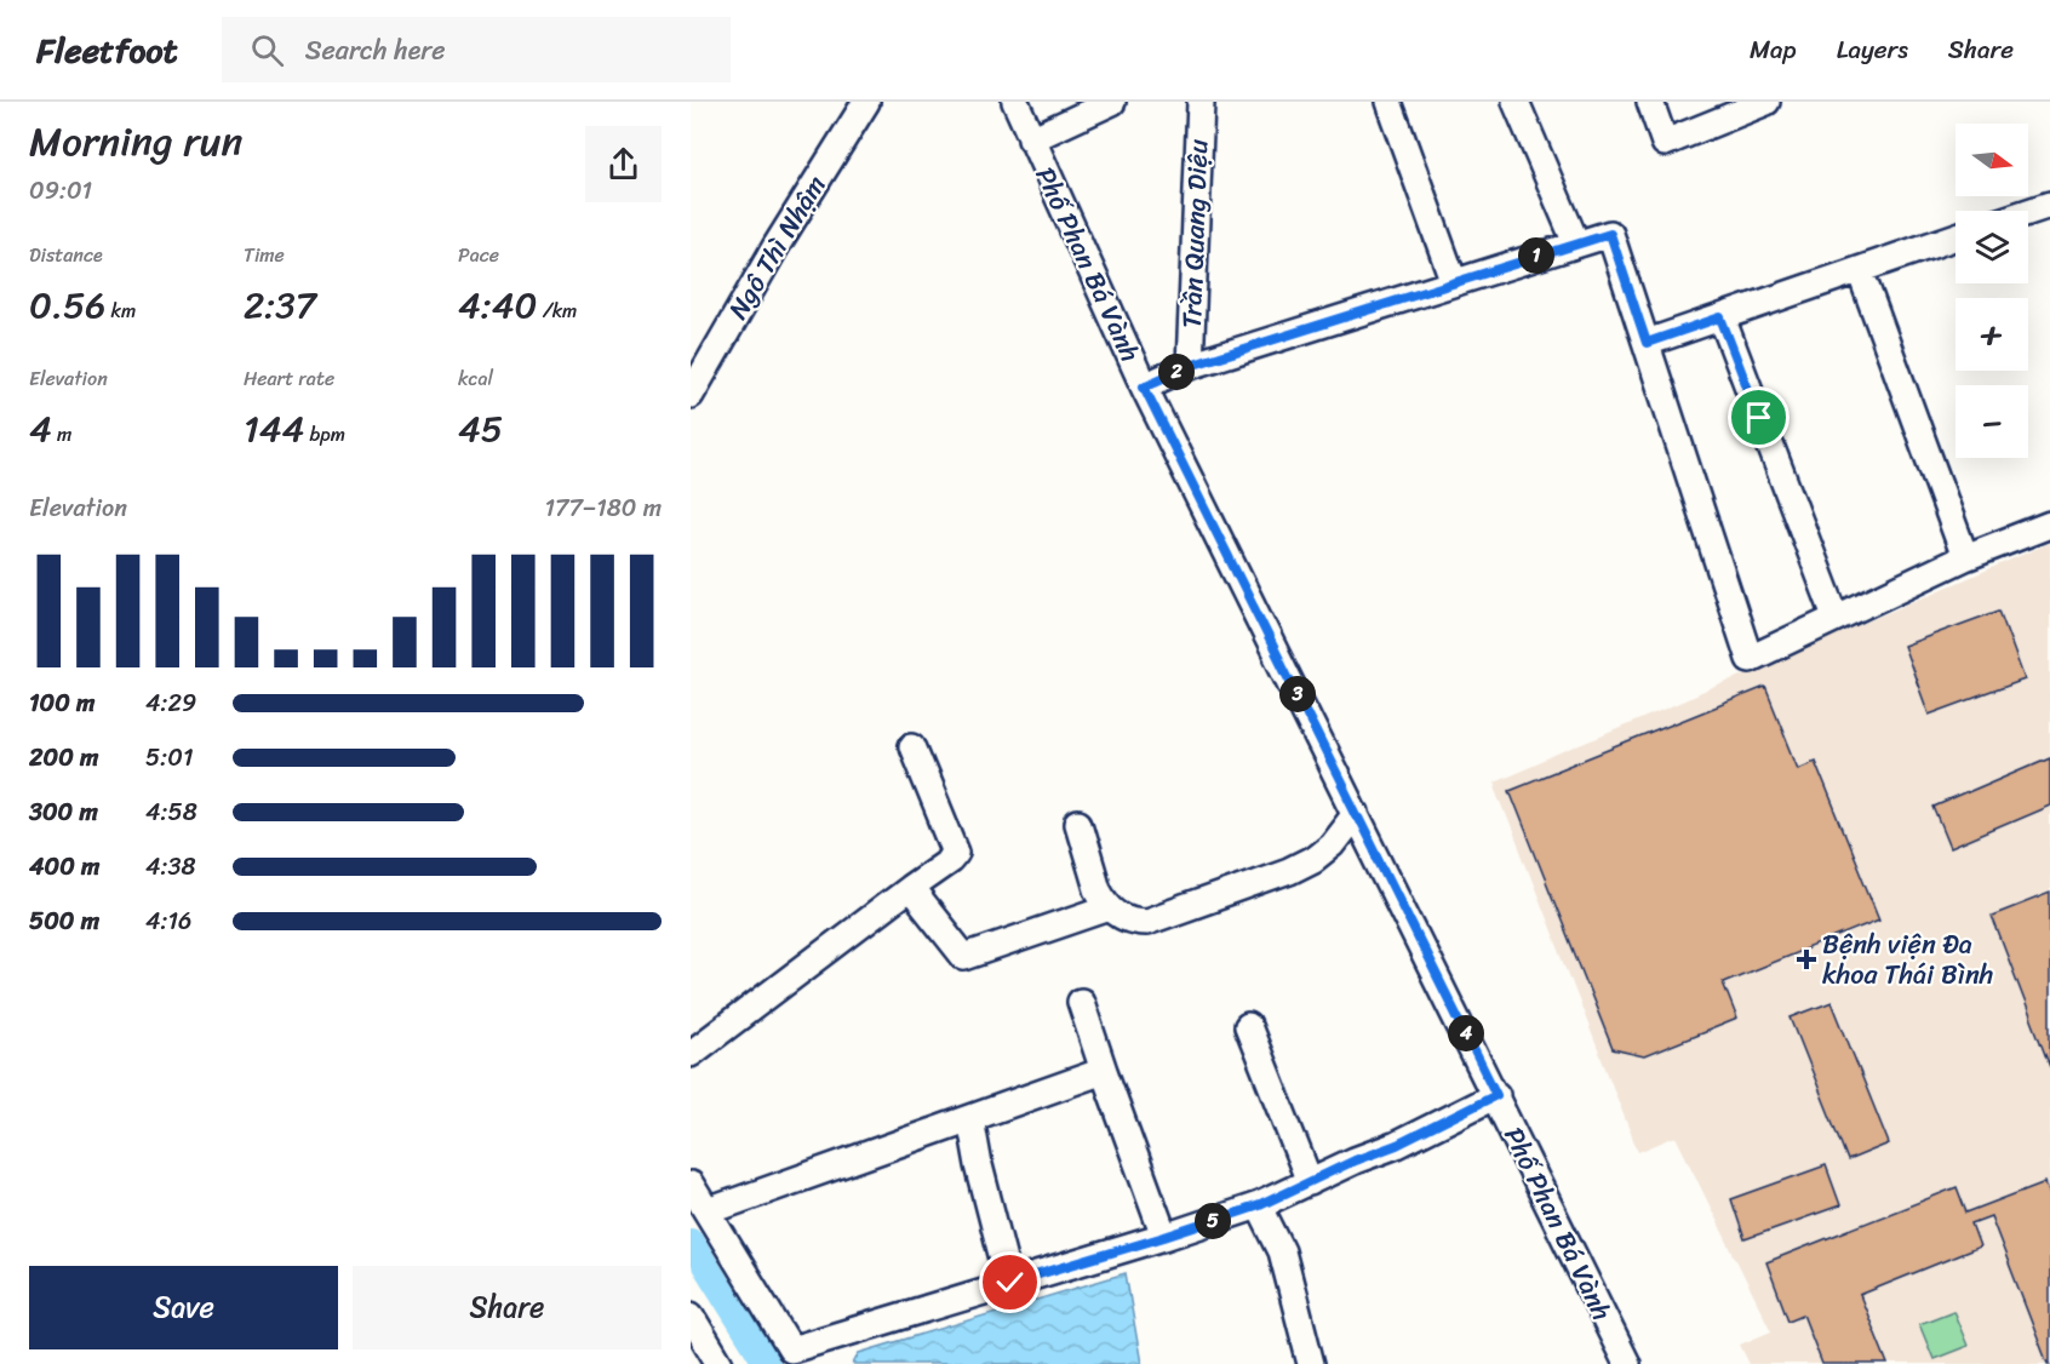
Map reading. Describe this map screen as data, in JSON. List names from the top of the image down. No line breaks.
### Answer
{"streets":{"street":["Trần Quang Diệu","Ngô Thì Nhậm","Phố Phan Bá Vành"]},"places":{"health":["Bệnh viện Đa khoa Thái Bình"]},"north":"right","page":{"header":"Fleetfoot","search":"Search here","nav":["Map","Layers","Share"],"heading":["Morning run","09:01"],"map_buttons":["+","−"],"stats":[["Distance","0.56 km"],["Time","2:37"],["Pace","4:40 /km"],["Elevation","4 m"],["Heart rate","144 bpm"],["kcal","45"]],"pins":["1","2","3","4","5"],"chart":["Elevation","177–180 m"],"list":[{"name":"100 m","note":"4:29"},{"name":"200 m","note":"5:01"},{"name":"300 m","note":"4:58"},{"name":"400 m","note":"4:38"},{"name":"500 m","note":"4:16"}],"buttons":["Save","Share"]}}
